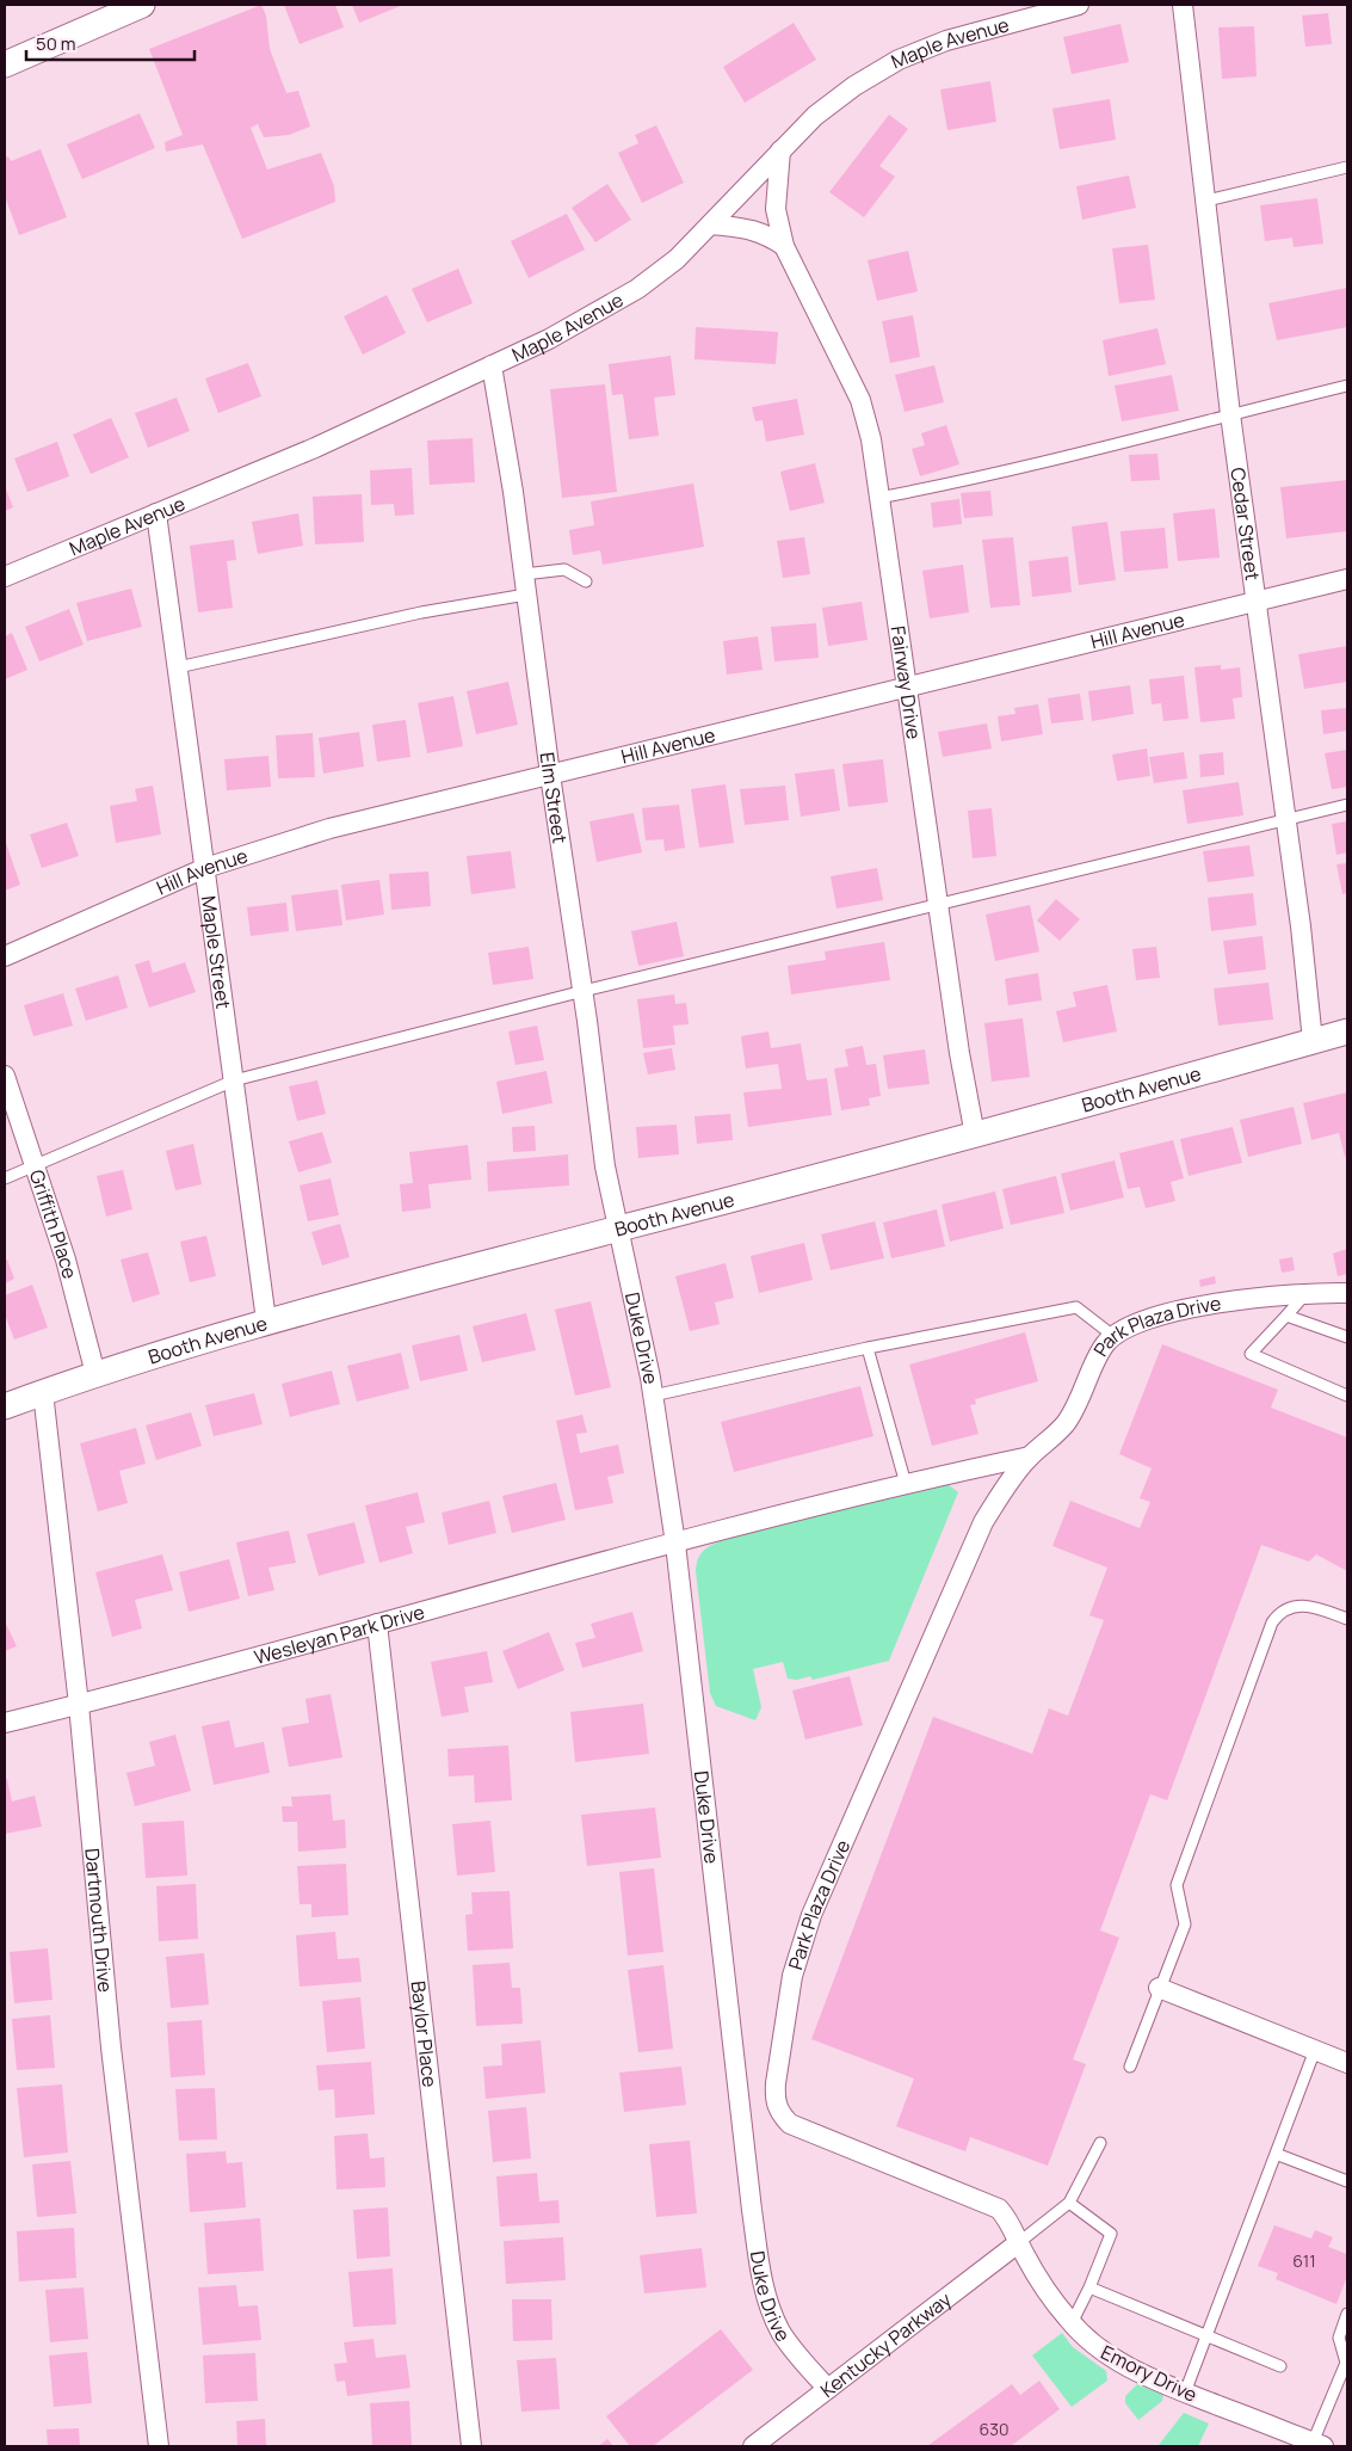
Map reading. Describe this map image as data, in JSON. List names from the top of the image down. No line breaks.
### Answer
{"streets":{"street":["Maple Avenue","Cedar Street","Hill Avenue","Fairway Drive","Elm Street","Maple Street","Booth Avenue","Griffith Place","Park Plaza Drive","Duke Drive","Wesleyan Park Drive","Dartmouth Drive","Baylor Place","Kentucky Parkway","Emory Drive"]},"crossings":[["Maple Avenue","Fairway Drive"],["Maple Avenue","Elm Street"],["Maple Avenue","Maple Street"],["Cedar Street","Hill Avenue"],["Cedar Street","Booth Avenue"],["Hill Avenue","Fairway Drive"],["Hill Avenue","Elm Street"],["Hill Avenue","Maple Street"],["Fairway Drive","Booth Avenue"],["Elm Street","Booth Avenue"],["Elm Street","Duke Drive"],["Maple Street","Booth Avenue"],["Booth Avenue","Griffith Place"],["Booth Avenue","Duke Drive"],["Booth Avenue","Dartmouth Drive"],["Park Plaza Drive","Kentucky Parkway"],["Park Plaza Drive","Emory Drive"],["Duke Drive","Wesleyan Park Drive"],["Duke Drive","Kentucky Parkway"],["Wesleyan Park Drive","Dartmouth Drive"],["Wesleyan Park Drive","Baylor Place"],["Kentucky Parkway","Emory Drive"]],"house_numbers":["611","630"],"scale_bar":"50 m"}
